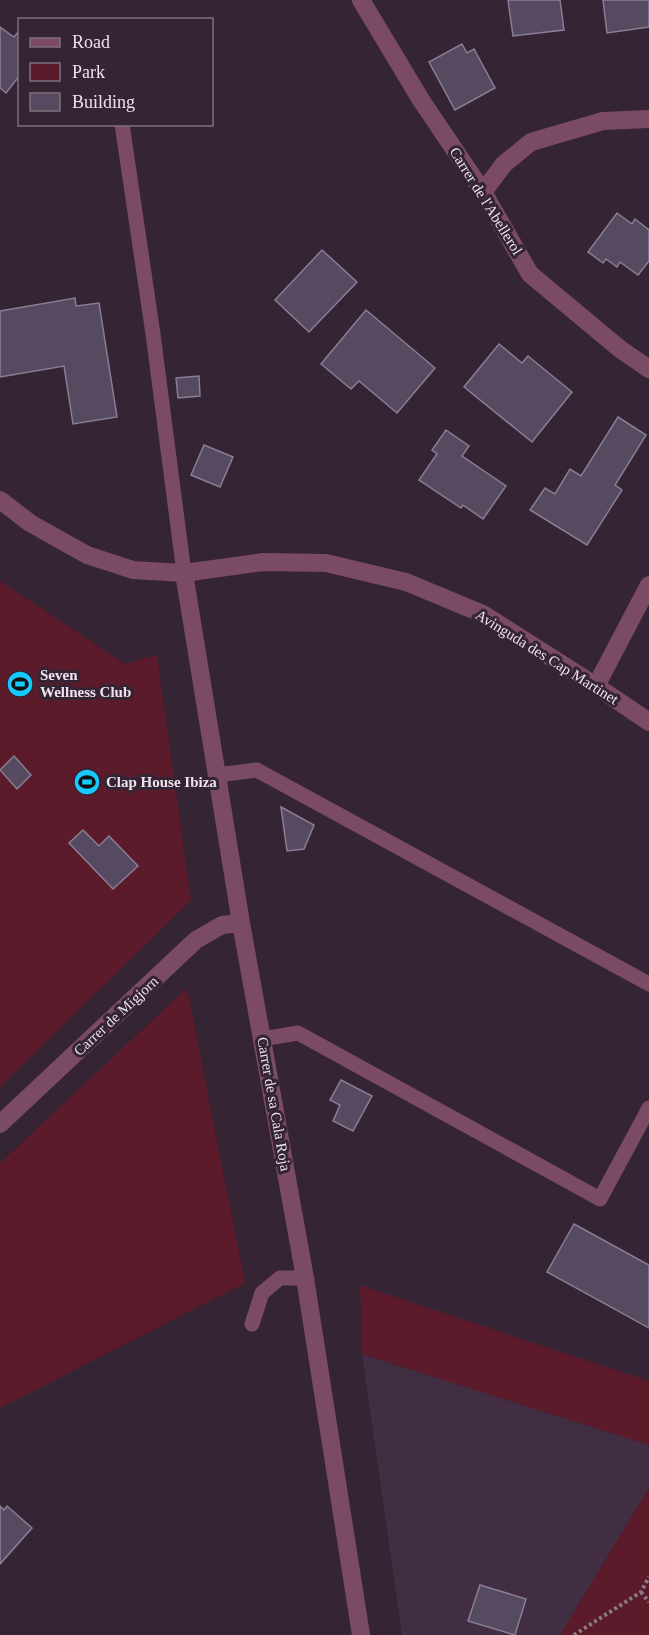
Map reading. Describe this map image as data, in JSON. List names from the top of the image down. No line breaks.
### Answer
{"streets":{"street":["Carrer de l'Abellerol","Avinguda des Cap Martinet","Carrer de Migjorn","Carrer de sa Cala Roja"]},"crossings":[["Avinguda des Cap Martinet","Carrer de sa Cala Roja"],["Carrer de Migjorn","Carrer de sa Cala Roja"]],"places":{"sports":["Seven Wellness Club","Clap House Ibiza"]},"legend":["Road","Park","Building"]}
